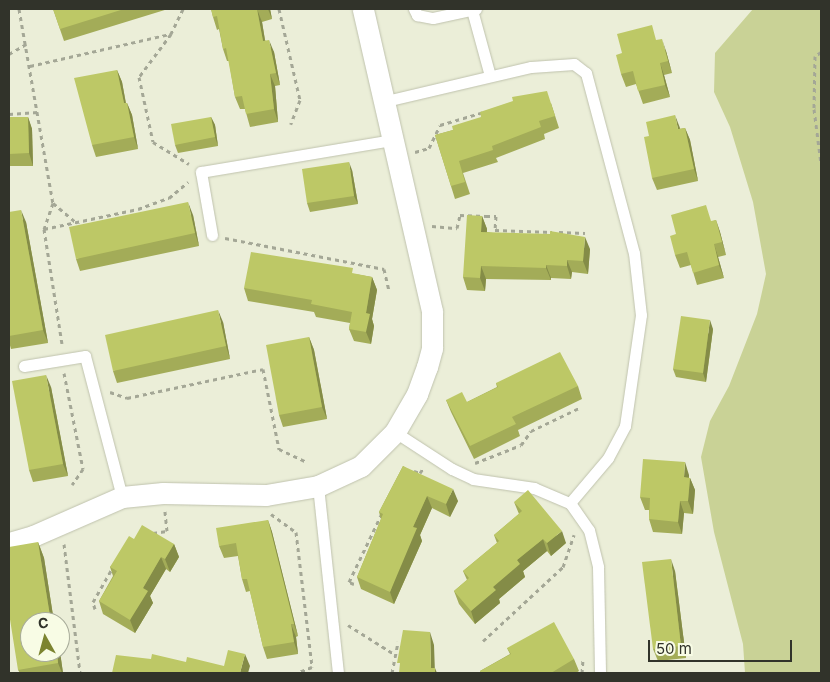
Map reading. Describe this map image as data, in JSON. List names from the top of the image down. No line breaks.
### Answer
{"scale_bar":"50 m","north":"top"}
